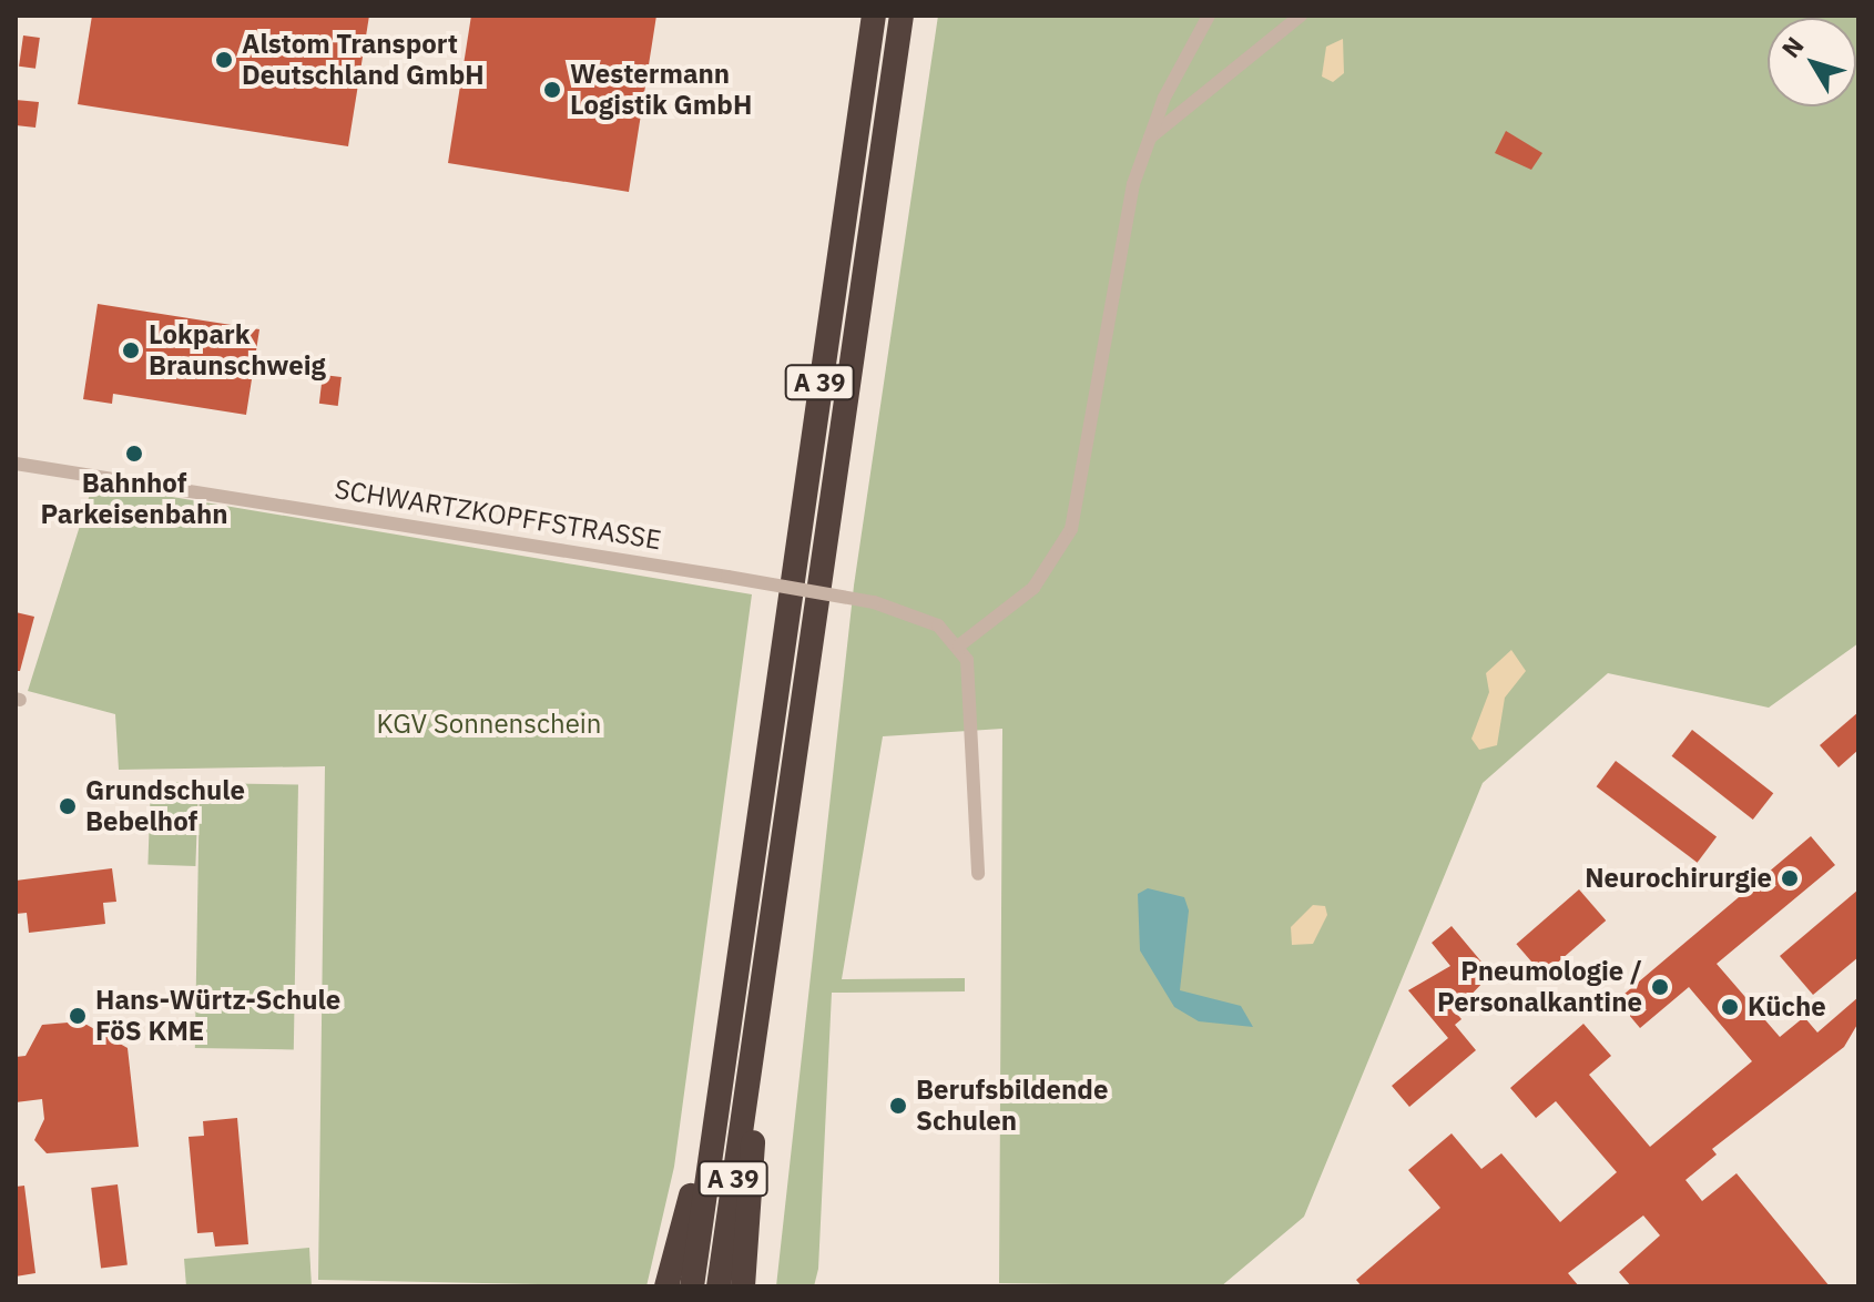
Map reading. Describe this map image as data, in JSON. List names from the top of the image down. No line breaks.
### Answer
{"streets":{"highway":["A 39"],"street":["SCHWARTZKOPFFSTRASSE"]},"parks":["KGV Sonnenschein"],"places":["Alstom Transport Deutschland GmbH","Westermann Logistik GmbH","Lokpark Braunschweig","Bahnhof Parkeisenbahn","Grundschule Bebelhof","Neurochirurgie","Pneumologie / Personalkantine","Küche","Hans-Würtz-Schule FöS KME","Berufsbildende Schulen"],"north":"top left"}
